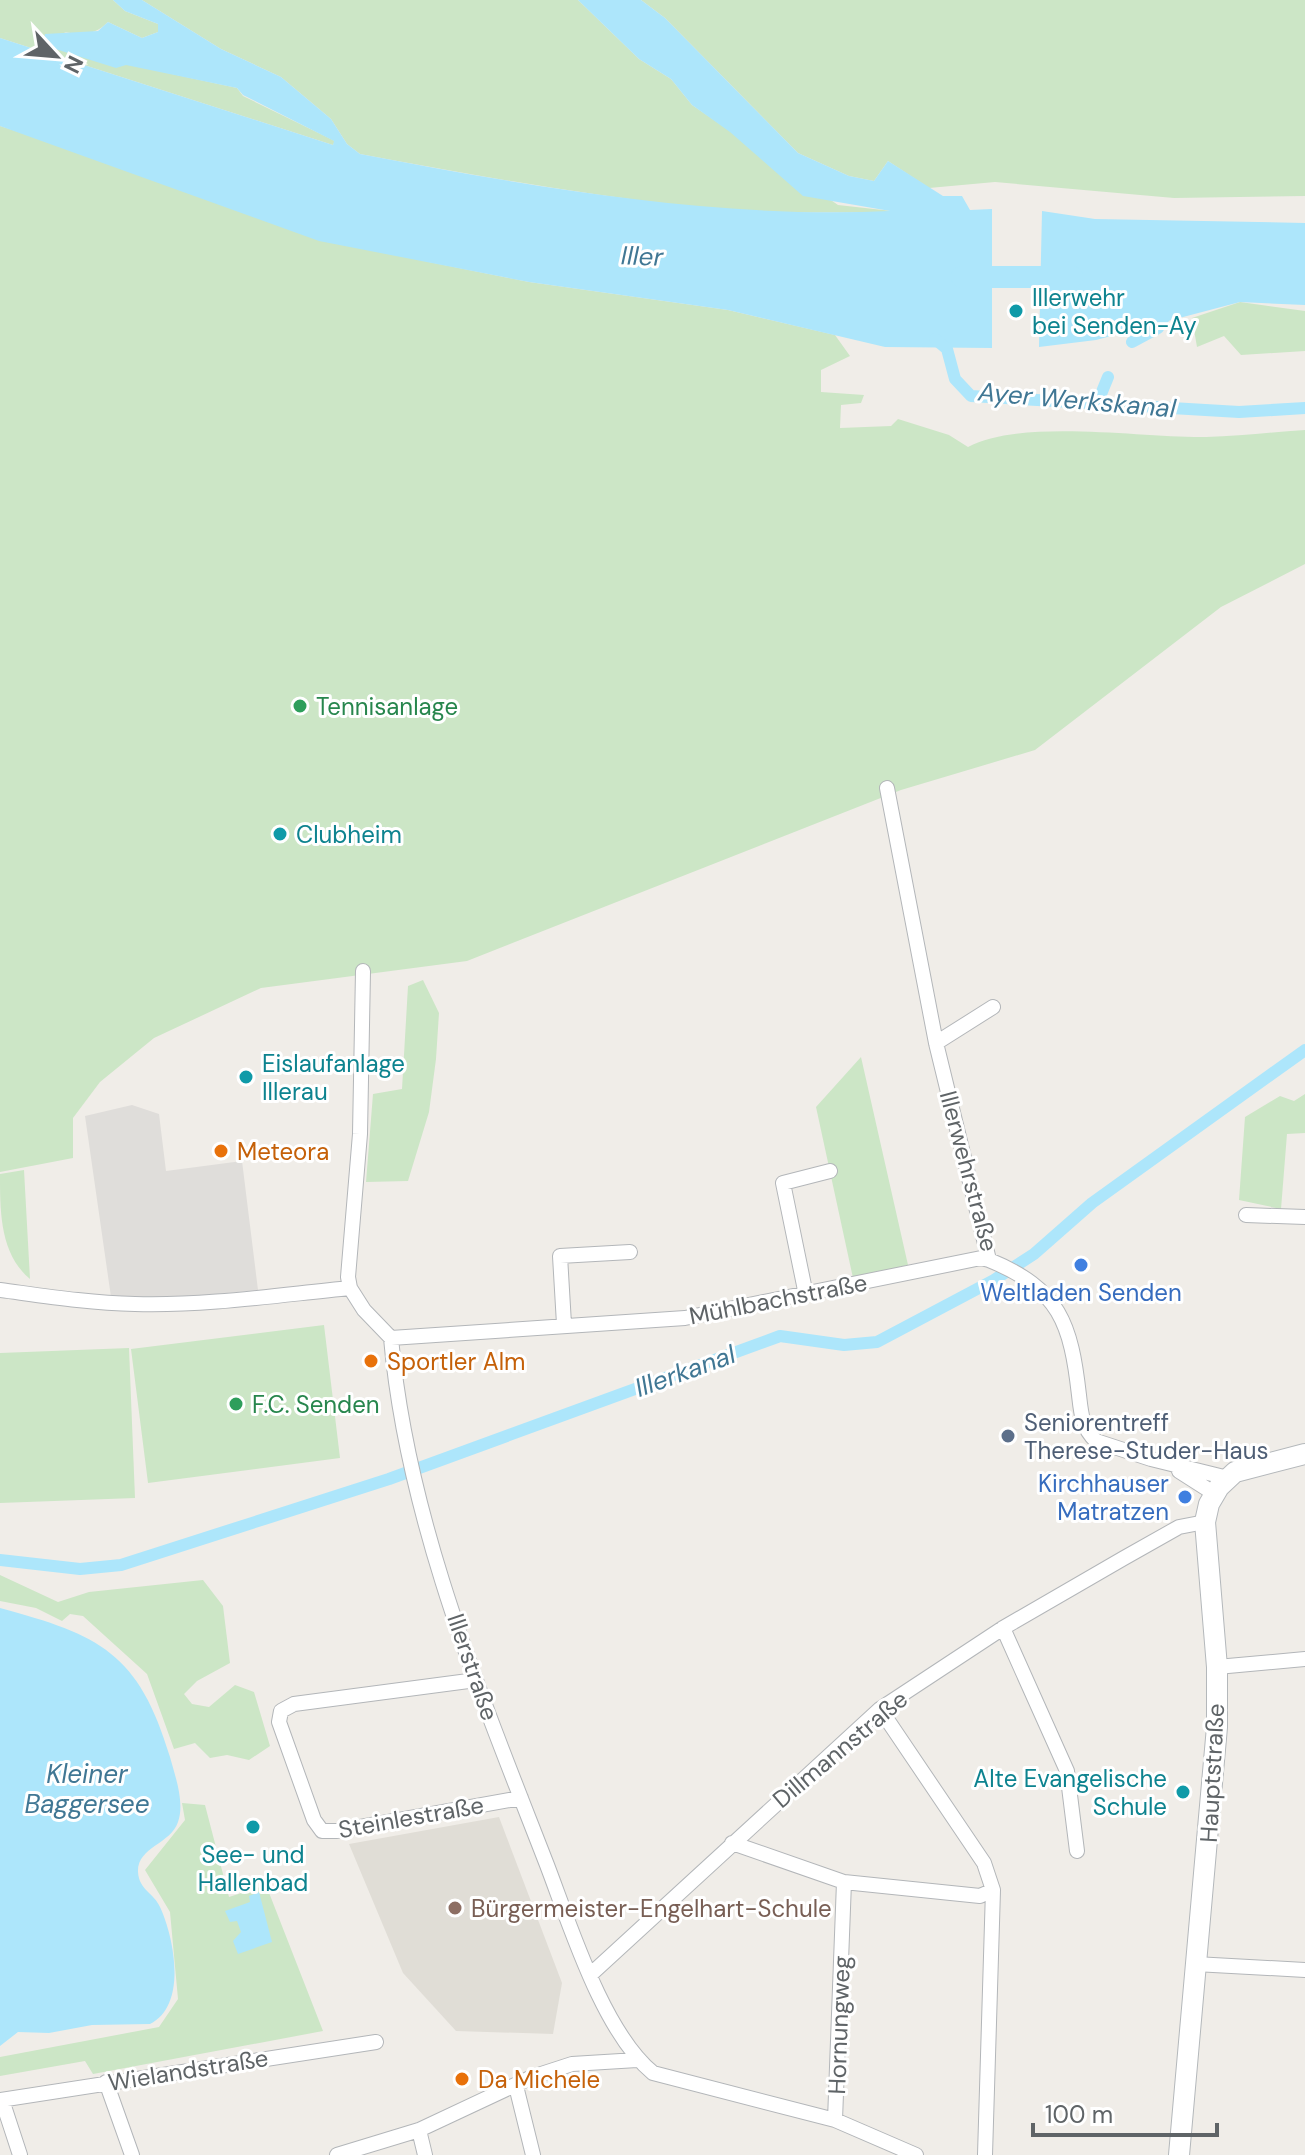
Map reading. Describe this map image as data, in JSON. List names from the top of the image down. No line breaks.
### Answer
{"streets":{"main road":["Hauptstraße"],"street":["Illerwehrstraße","Mühlbachstraße","Illerstraße","Dillmannstraße","Steinlestraße","Hornungweg","Wielandstraße"]},"crossings":[["Illerwehrstraße","Mühlbachstraße"],["Illerwehrstraße","Hauptstraße"],["Mühlbachstraße","Illerstraße"],["Illerstraße","Dillmannstraße"],["Illerstraße","Steinlestraße"],["Dillmannstraße","Hauptstraße"]],"water":["Iller","Ayer Werkskanal","Illerkanal","Kleiner Baggersee"],"places":["Illerwehr bei Senden-Ay","Tennisanlage","Clubheim","Eislaufanlage Illerau","Meteora","Weltladen Senden","Sportler Alm","F.C. Senden","Seniorentreff Therese-Studer-Haus","Kirchhauser Matratzen","Alte Evangelische Schule","See- und Hallenbad","Bürgermeister-Engelhart-Schule","Da Michele"],"scale_bar":"100 m","north":"bottom right"}
